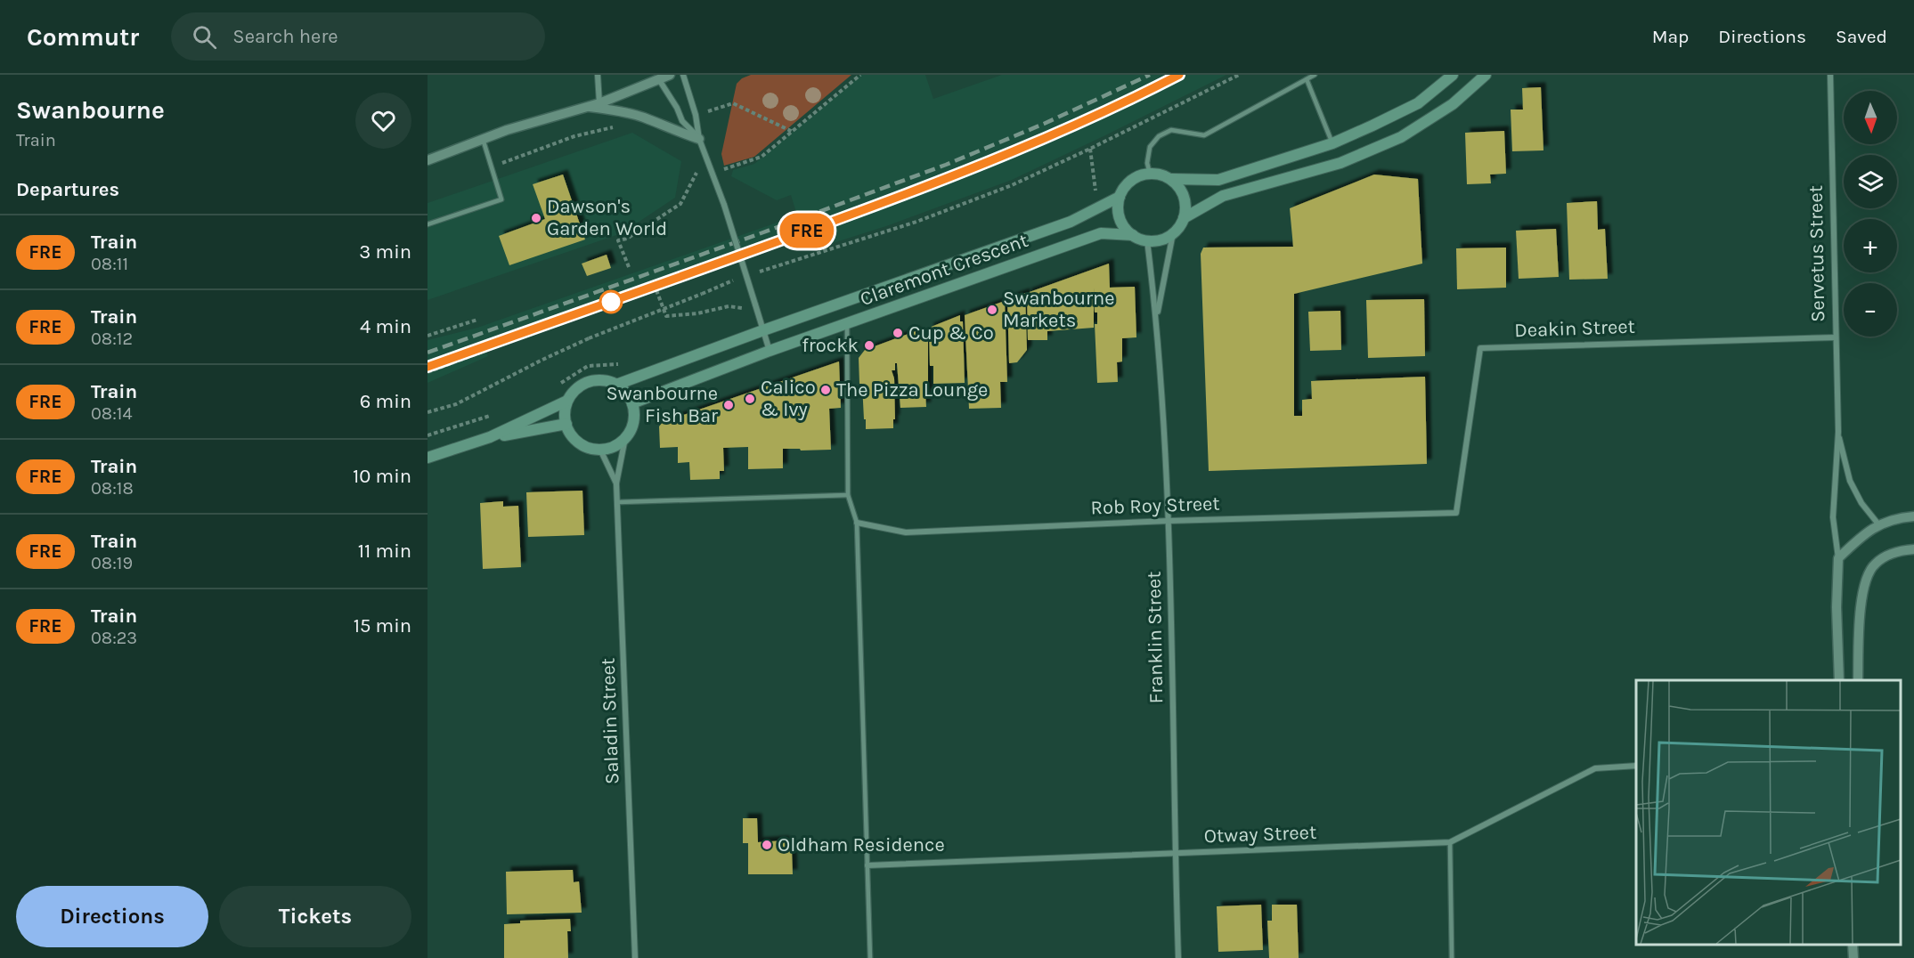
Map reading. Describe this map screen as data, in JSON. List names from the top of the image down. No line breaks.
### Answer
{"streets":{"main road":["Claremont Crescent"],"street":["Servetus Street","Deakin Street","Rob Roy Street","Franklin Street","Saladin Street","Otway Street"]},"crossings":[["Servetus Street","Deakin Street"],["Claremont Crescent","Franklin Street"],["Claremont Crescent","Saladin Street"],["Deakin Street","Rob Roy Street"],["Rob Roy Street","Franklin Street"],["Franklin Street","Otway Street"]],"places":["Dawson's Garden World","Swanbourne Markets","Cup & Co","frockk","The Pizza Lounge","Calico & Ivy","Swanbourne Fish Bar","Oldham Residence"],"north":"bottom","page":{"header":"Commutr","search":"Search here","nav":["Map","Directions","Saved"],"heading":[["Swanbourne","Train"],"Departures"],"on_map":"FRE","map_buttons":["+","−"],"list":[{"mark":"FRE","name":"Train","note":"08:11","value":"3 min"},{"mark":"FRE","name":"Train","note":"08:12","value":"4 min"},{"mark":"FRE","name":"Train","note":"08:14","value":"6 min"},{"mark":"FRE","name":"Train","note":"08:18","value":"10 min"},{"mark":"FRE","name":"Train","note":"08:19","value":"11 min"},{"mark":"FRE","name":"Train","note":"08:23","value":"15 min"}],"buttons":["Directions","Tickets"]}}
